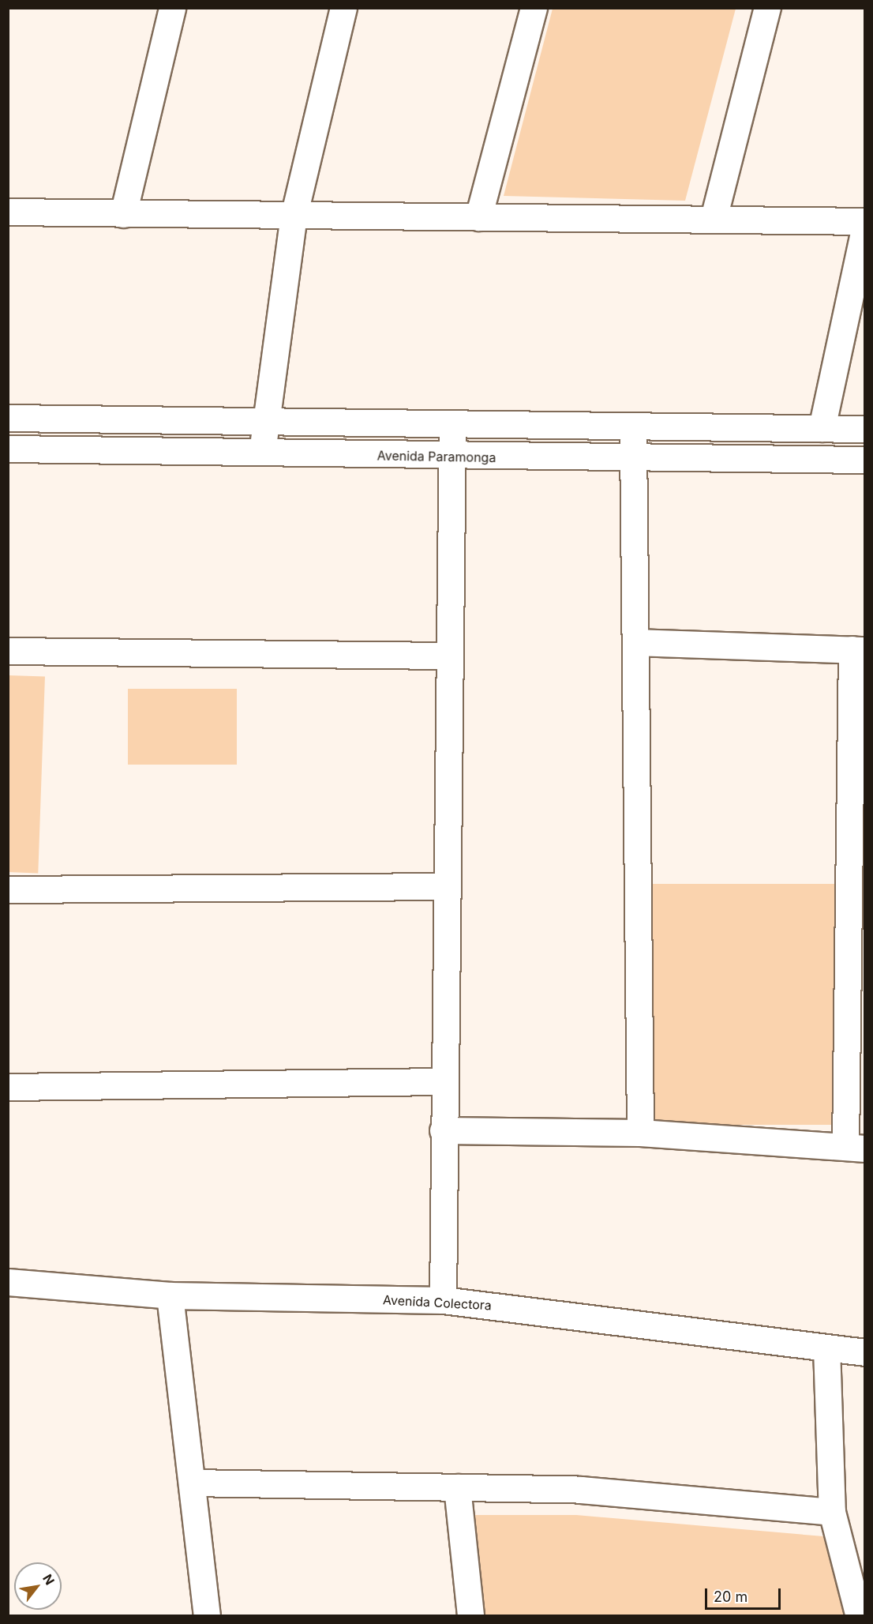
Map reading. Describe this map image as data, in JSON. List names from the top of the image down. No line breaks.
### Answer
{"streets":{"street":["Avenida Paramonga","Avenida Colectora"]},"scale_bar":"20 m","north":"top right"}
